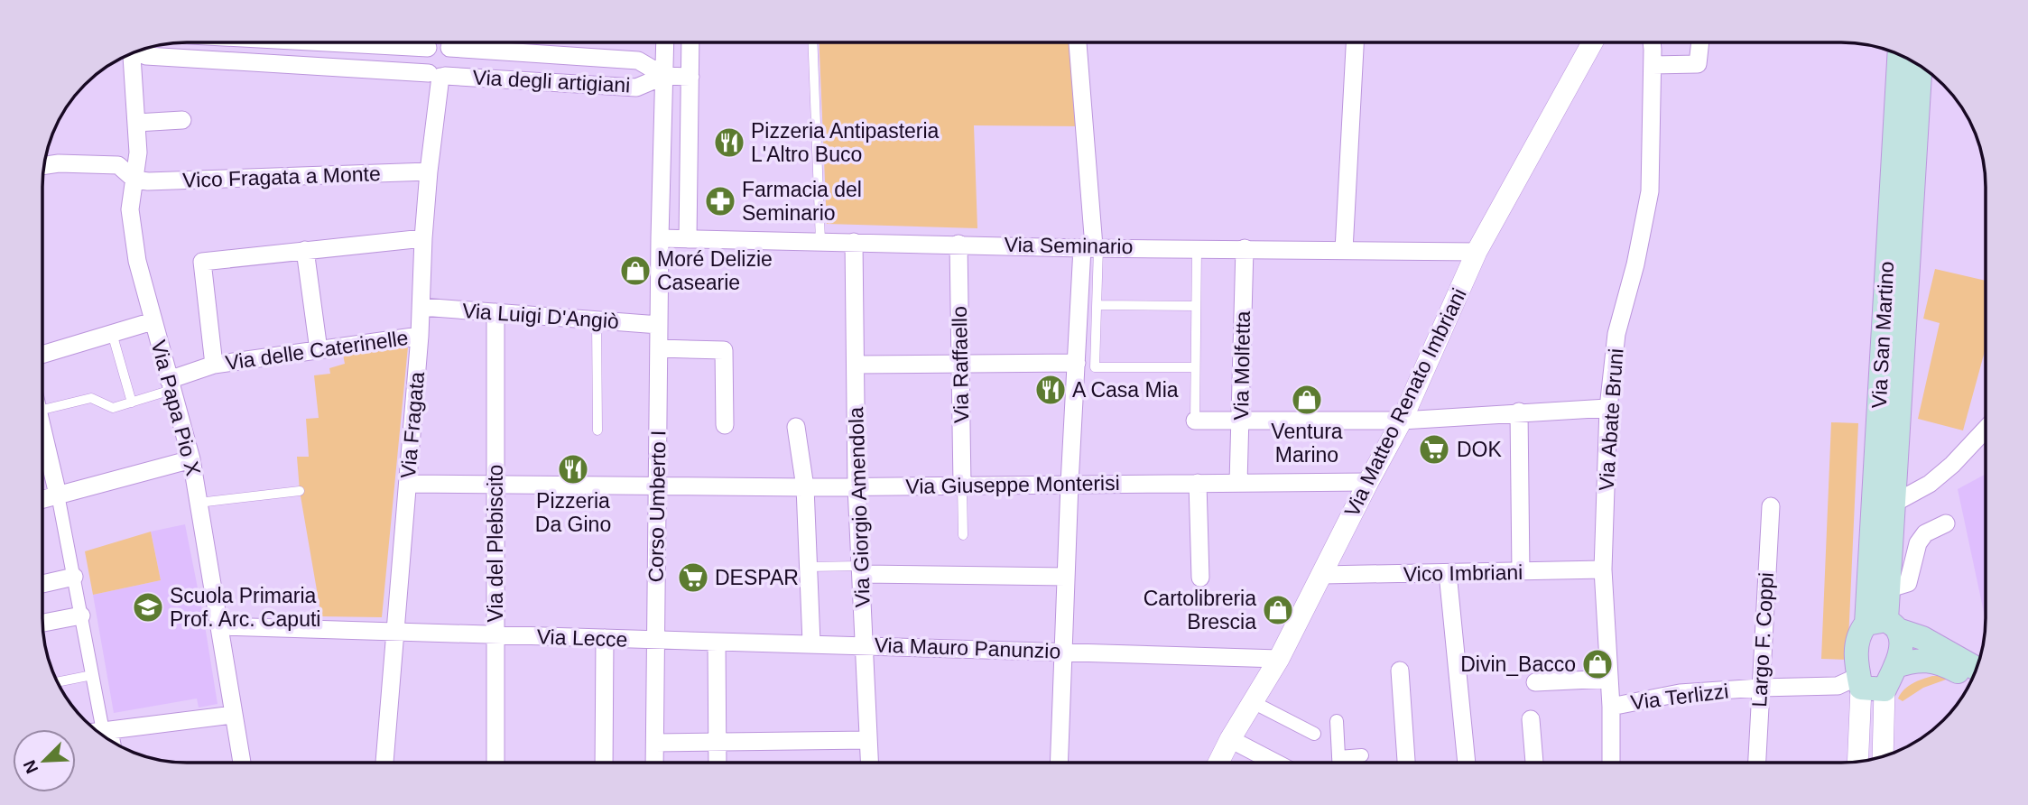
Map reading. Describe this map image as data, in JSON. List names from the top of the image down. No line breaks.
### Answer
{"streets":{"main road":["Via San Martino"],"street":["Via degli artigiani","Vico Fragata a Monte","Via Seminario","Via Luigi D'Angiò","Via delle Caterinelle","Via Raffaello","Via Molfetta","Via Matteo Renato Imbriani","Via Papa Pio X","Via Abate Bruni","Via Fragata","Via Giuseppe Monterisi","Corso Umberto I","Via Giorgio Amendola","Via del Plebiscito","Vico Imbriani","Via Lecce","Largo F. Coppi","Via Mauro Panunzio","Via Terlizzi"]},"crossings":[["Via degli artigiani","Via Fragata"],["Via degli artigiani","Corso Umberto I"],["Vico Fragata a Monte","Via Papa Pio X"],["Vico Fragata a Monte","Via Fragata"],["Via Seminario","Via Raffaello"],["Via Seminario","Via Molfetta"],["Via Seminario","Via Matteo Renato Imbriani"],["Via Seminario","Corso Umberto I"],["Via Seminario","Via Giorgio Amendola"],["Via Luigi D'Angiò","Via Fragata"],["Via Luigi D'Angiò","Corso Umberto I"],["Via Luigi D'Angiò","Via del Plebiscito"],["Via delle Caterinelle","Via Papa Pio X"],["Via delle Caterinelle","Via Fragata"],["Via Raffaello","Via Giuseppe Monterisi"],["Via Molfetta","Via Giuseppe Monterisi"],["Via Matteo Renato Imbriani","Via Giuseppe Monterisi"],["Via Matteo Renato Imbriani","Vico Imbriani"],["Via Matteo Renato Imbriani","Via Mauro Panunzio"],["Via Papa Pio X","Via Lecce"],["Via Abate Bruni","Vico Imbriani"],["Via Abate Bruni","Via Terlizzi"],["Via Fragata","Via Giuseppe Monterisi"],["Via Fragata","Via Lecce"],["Via Giuseppe Monterisi","Corso Umberto I"],["Via Giuseppe Monterisi","Via Giorgio Amendola"],["Via Giuseppe Monterisi","Via del Plebiscito"],["Corso Umberto I","Via Lecce"],["Corso Umberto I","Via Mauro Panunzio"],["Via Giorgio Amendola","Via Mauro Panunzio"],["Via del Plebiscito","Via Lecce"],["Via Lecce","Via Mauro Panunzio"],["Largo F. Coppi","Via Terlizzi"]],"places":{"restaurant":["Pizzeria Antipasteria L'Altro Buco","A Casa Mia","Pizzeria Da Gino"],"pharmacy":["Farmacia del Seminario"],"shop":["Moré Delizie Casearie","Ventura Marino","Cartolibreria Brescia","Divin_Bacco"],"supermarket":["DOK","DESPAR"],"school or university":["Scuola Primaria Prof. Arc. Caputi"]},"north":"bottom left"}
